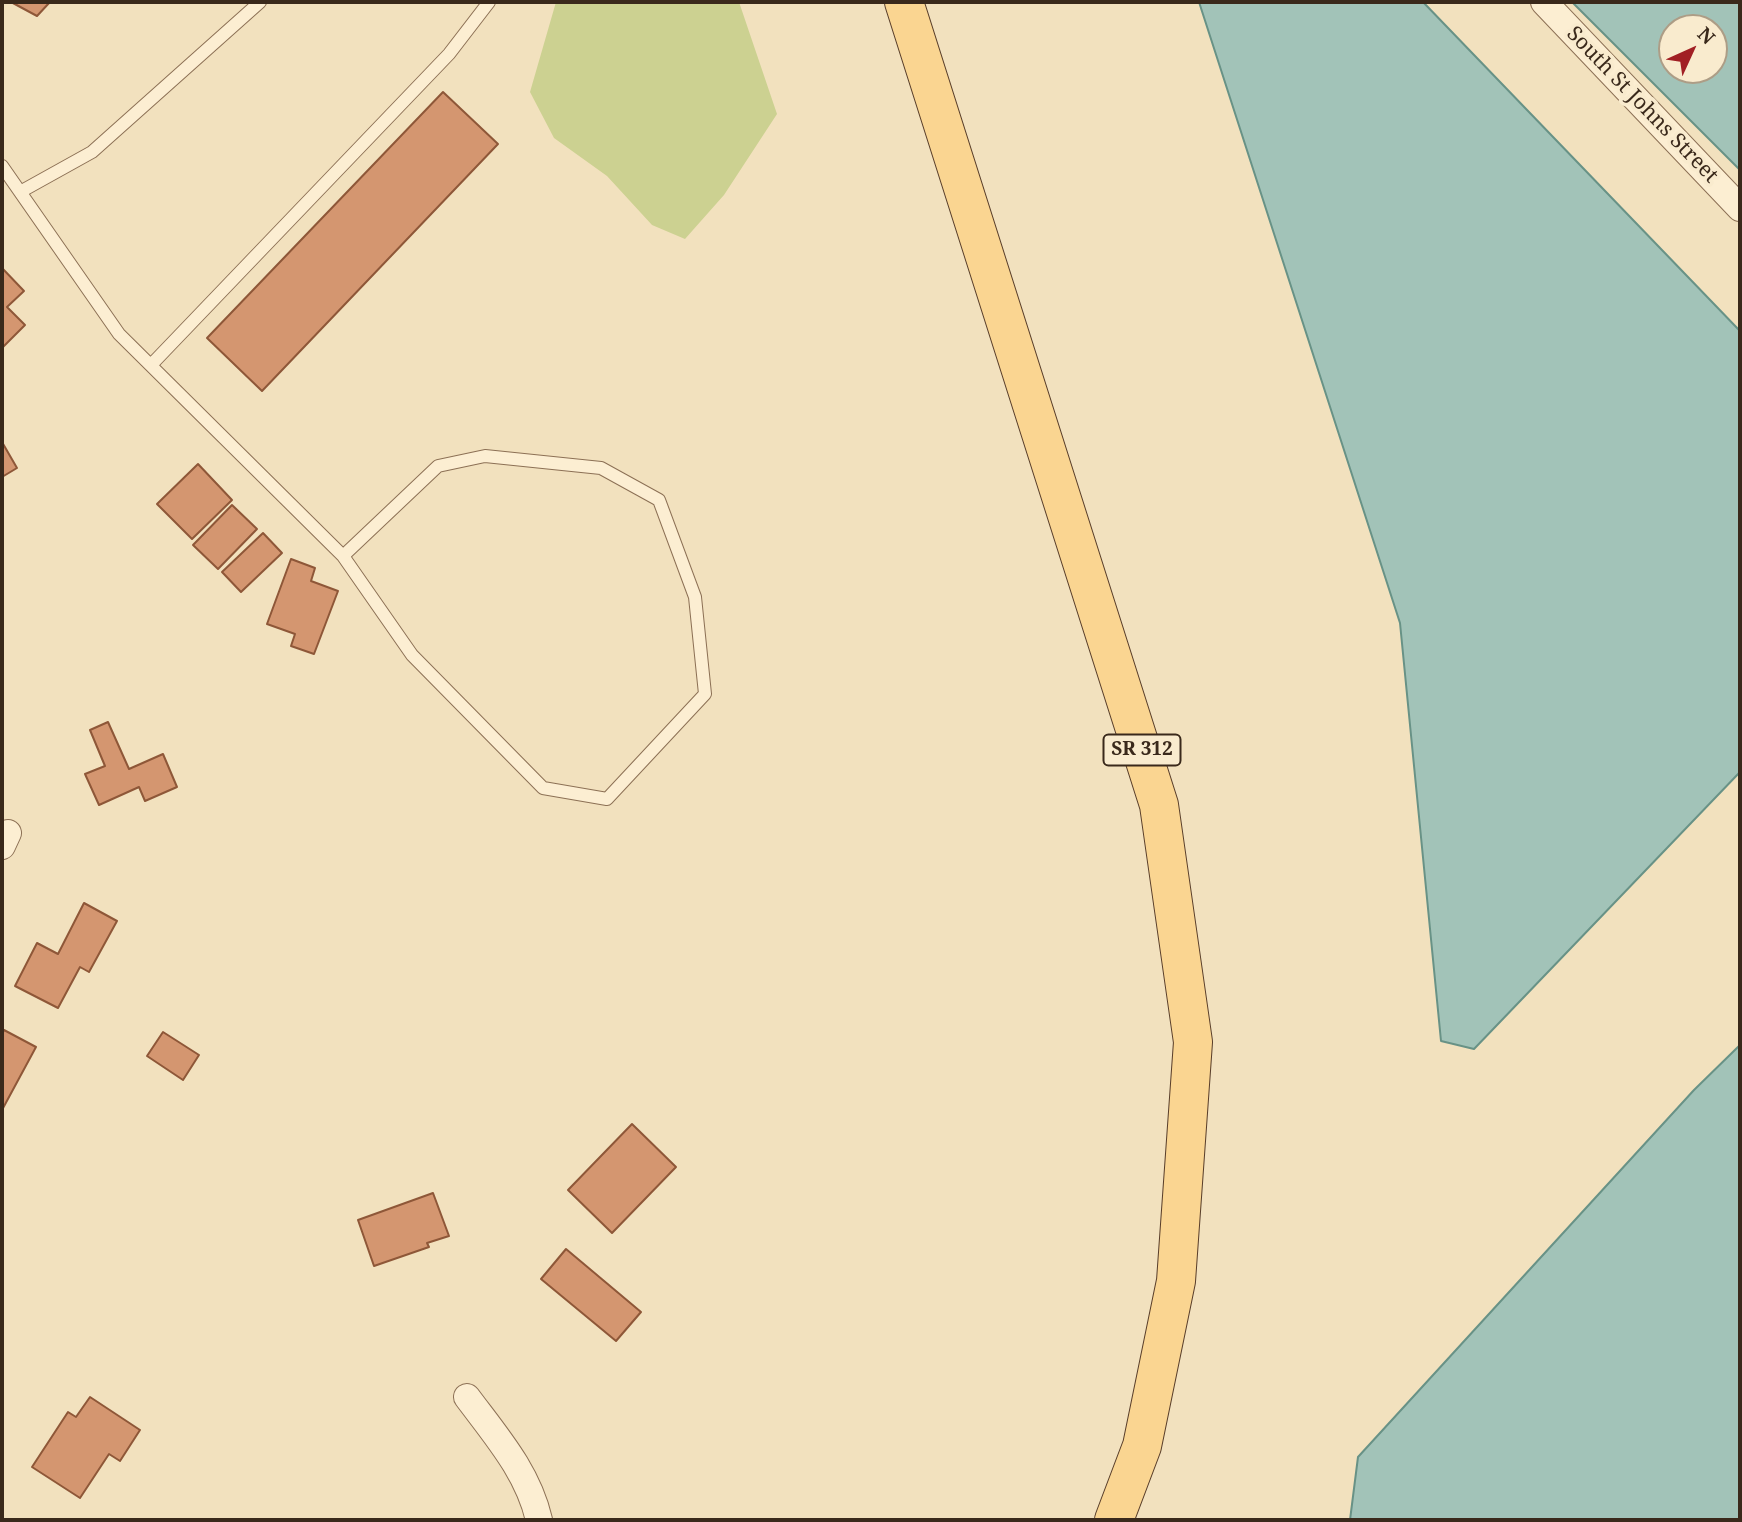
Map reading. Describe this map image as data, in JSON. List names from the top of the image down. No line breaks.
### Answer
{"streets":{"main road":["SR 312"],"street":["South St Johns Street"]},"north":"top right"}
